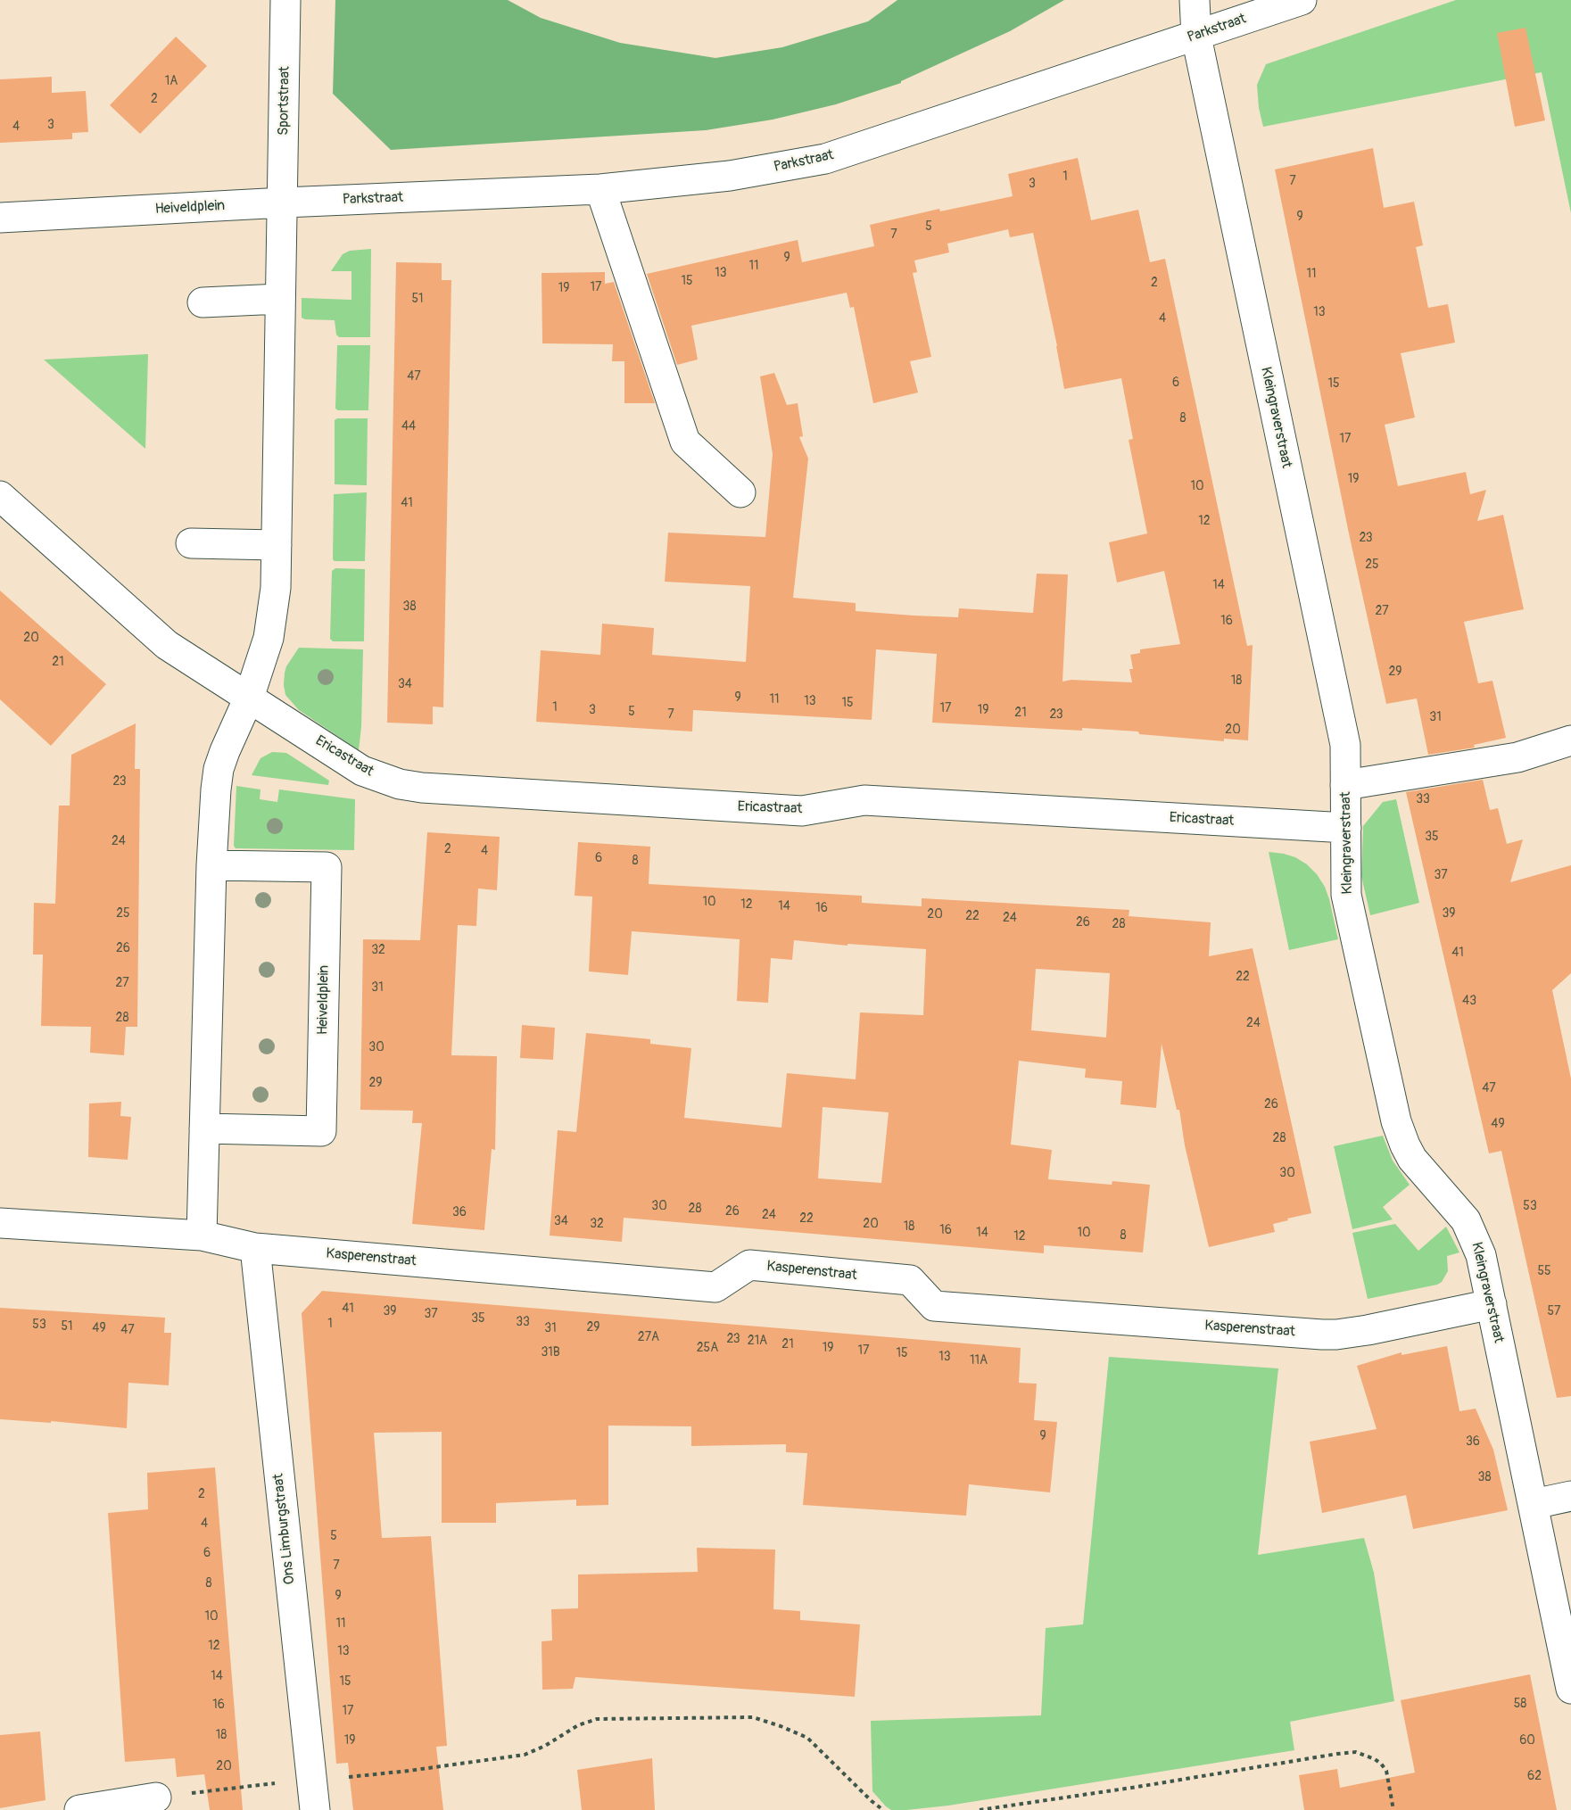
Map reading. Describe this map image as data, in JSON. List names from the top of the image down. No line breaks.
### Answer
{"streets":{"street":["Parkstraat","Sportstraat","Heiveldplein","Kleingraverstraat","Ericastraat","Kasperenstraat","Ons Limburgstraat"]},"crossings":[["Parkstraat","Sportstraat"],["Parkstraat","Heiveldplein"],["Parkstraat","Kleingraverstraat"],["Sportstraat","Heiveldplein"],["Kleingraverstraat","Ericastraat"],["Kleingraverstraat","Kasperenstraat"],["Kasperenstraat","Ons Limburgstraat"]],"house_numbers":["1A","2","3","4","1","7","3","9","5","7","9","11","13","11","15","2","17","19","51","13","4","47","6","15","8","44","17","19","10","41","12","23","25","14","38","27","16","20","21","29","18","34","9","11","13","15","1","17","3","19","5","21","7","23","31","20","23","33","35","24","2","4","6","8","37","10","12","14","16","25","39","20","22","24","26","28","26","32","41","22","27","31","43","28","24","30","29","47","26","49","28","30","30","53","28","26","36","24","22","34","32","20","18","16","14","10","8","12","55","41","39","57","37","35","33","1","53","51","29","49","31","47","27A","23","21A","21","25A","19","17","31B","15","13","11A","9","36","38","2","4","5","6","7","8","9","10","11","12","13","14","15","58","16","17","18","19","60","20","62"]}
